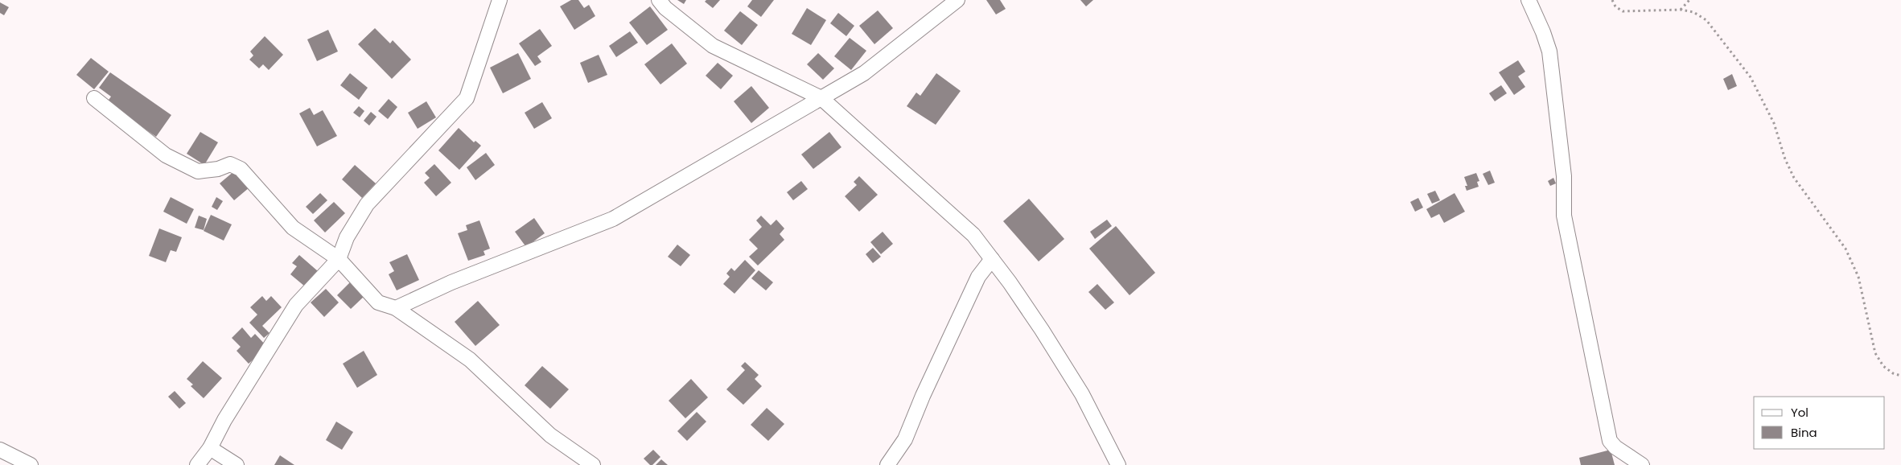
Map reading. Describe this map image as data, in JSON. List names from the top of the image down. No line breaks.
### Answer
{"legend":["Yol","Bina"]}
